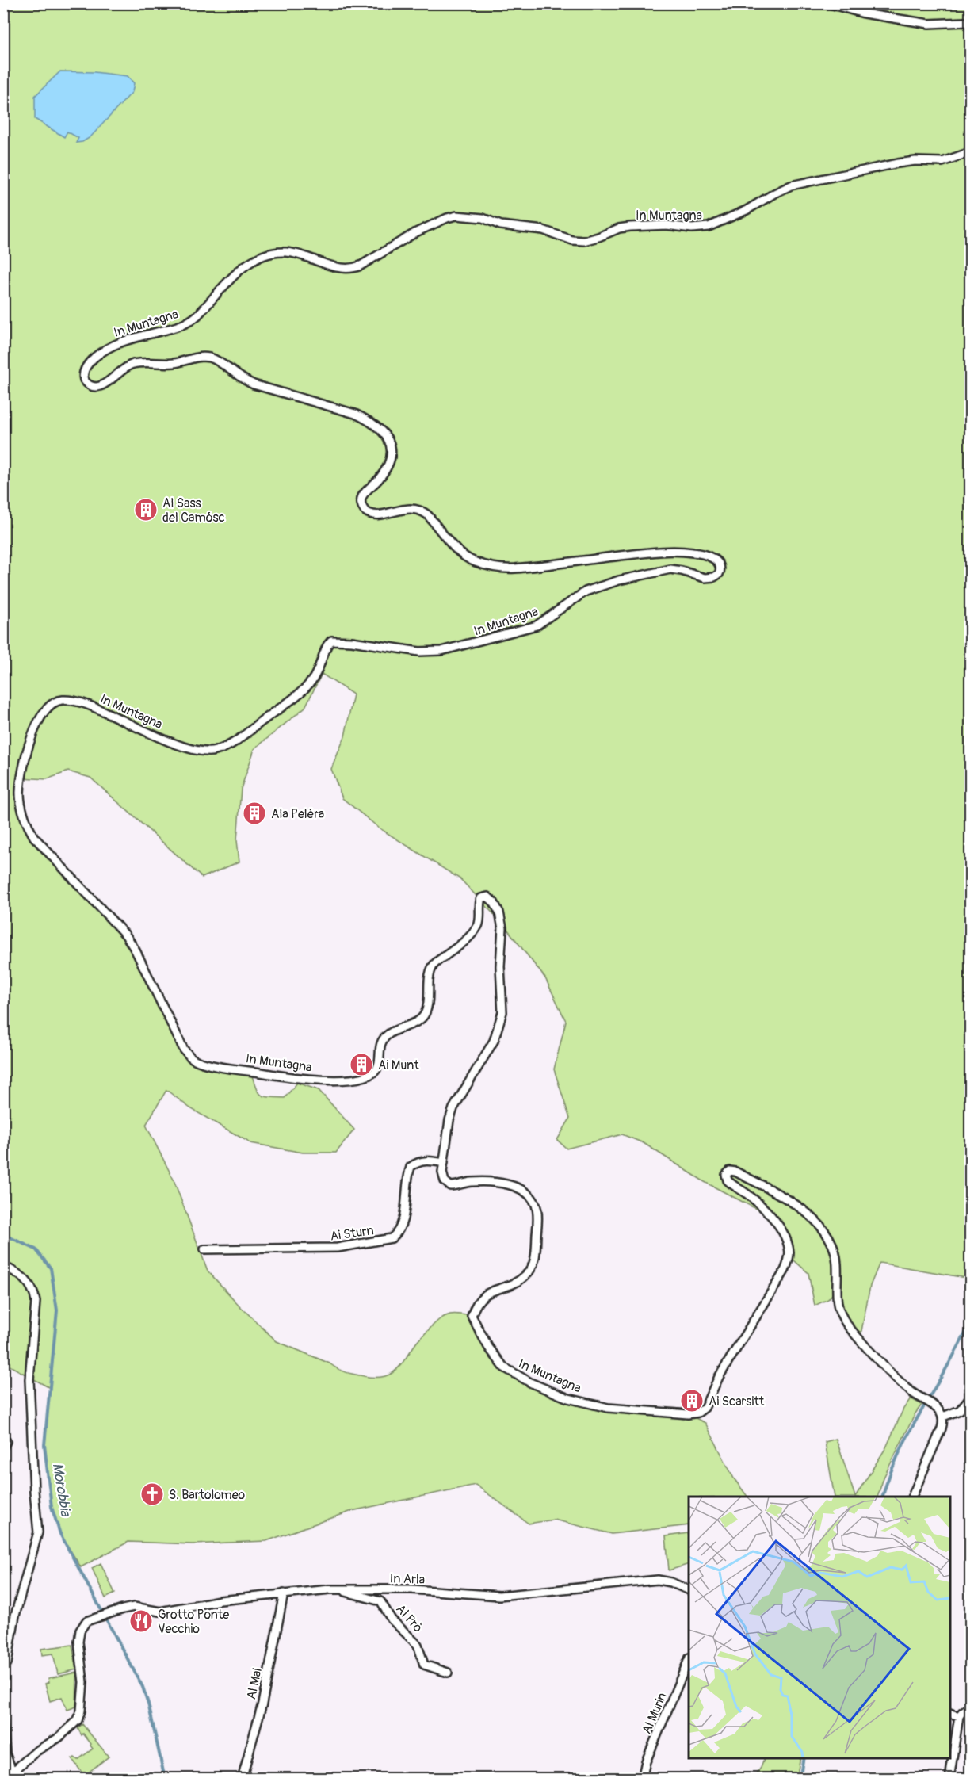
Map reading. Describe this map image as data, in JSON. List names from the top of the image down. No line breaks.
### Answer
{"streets":{"street":["In Muntagna","Ai Sturn","In Arla","Al Prò","Al Mai","Al Murin"]},"crossings":[["In Muntagna","Ai Sturn"],["In Arla","Al Prò"],["In Arla","Al Mai"]],"water":["Morobbia"],"places":{"building":["Al Sass del Camósc","Ala Peléra","Ai Munt","Ai Scarsitt"],"church":["S. Bartolomeo"],"restaurant":["Grotto Ponte Vecchio"]}}
